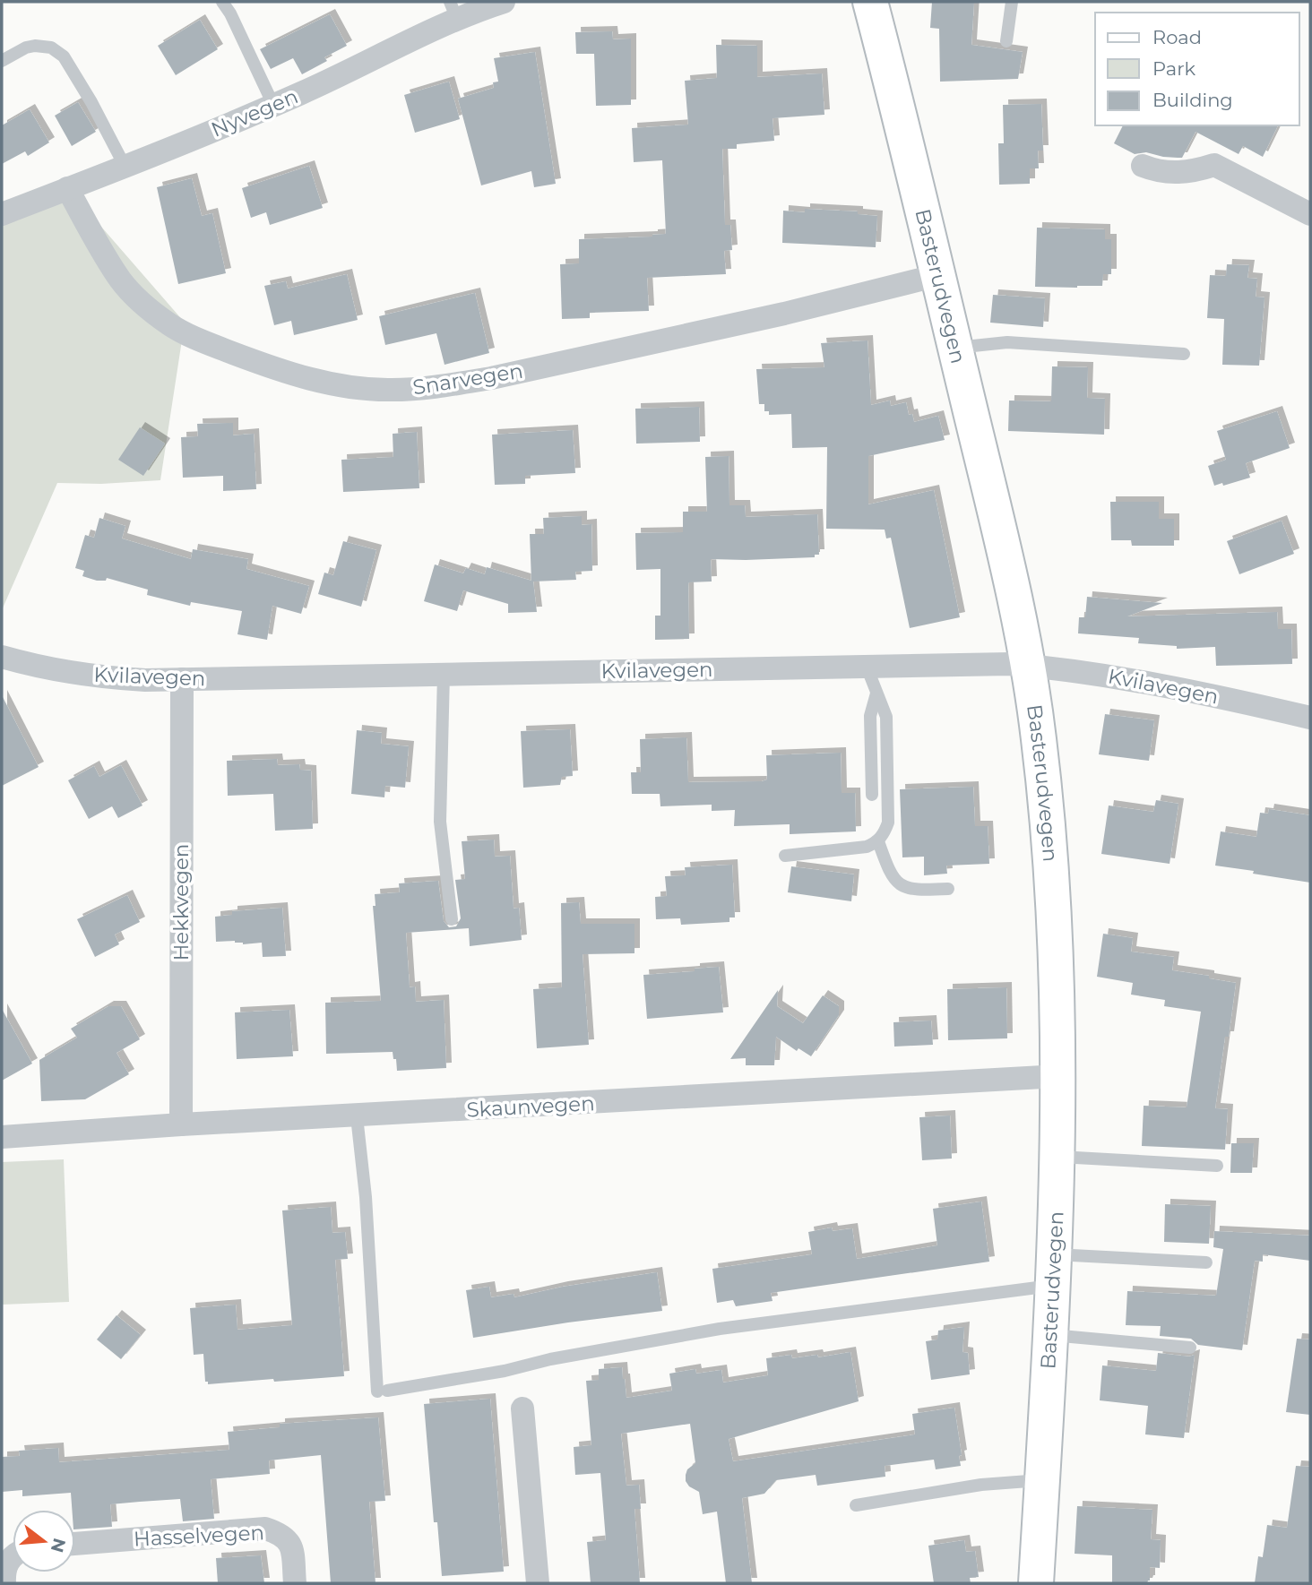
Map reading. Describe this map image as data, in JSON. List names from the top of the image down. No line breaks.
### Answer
{"streets":{"main road":["Basterudvegen"],"street":["Nyvegen","Snarvegen","Kvilavegen","Hekkvegen","Skaunvegen","Hasselvegen"]},"crossings":[["Nyvegen","Snarvegen"],["Basterudvegen","Snarvegen"],["Basterudvegen","Kvilavegen"],["Basterudvegen","Skaunvegen"],["Kvilavegen","Hekkvegen"],["Hekkvegen","Skaunvegen"]],"legend":["Road","Park","Building"],"north":"right"}
